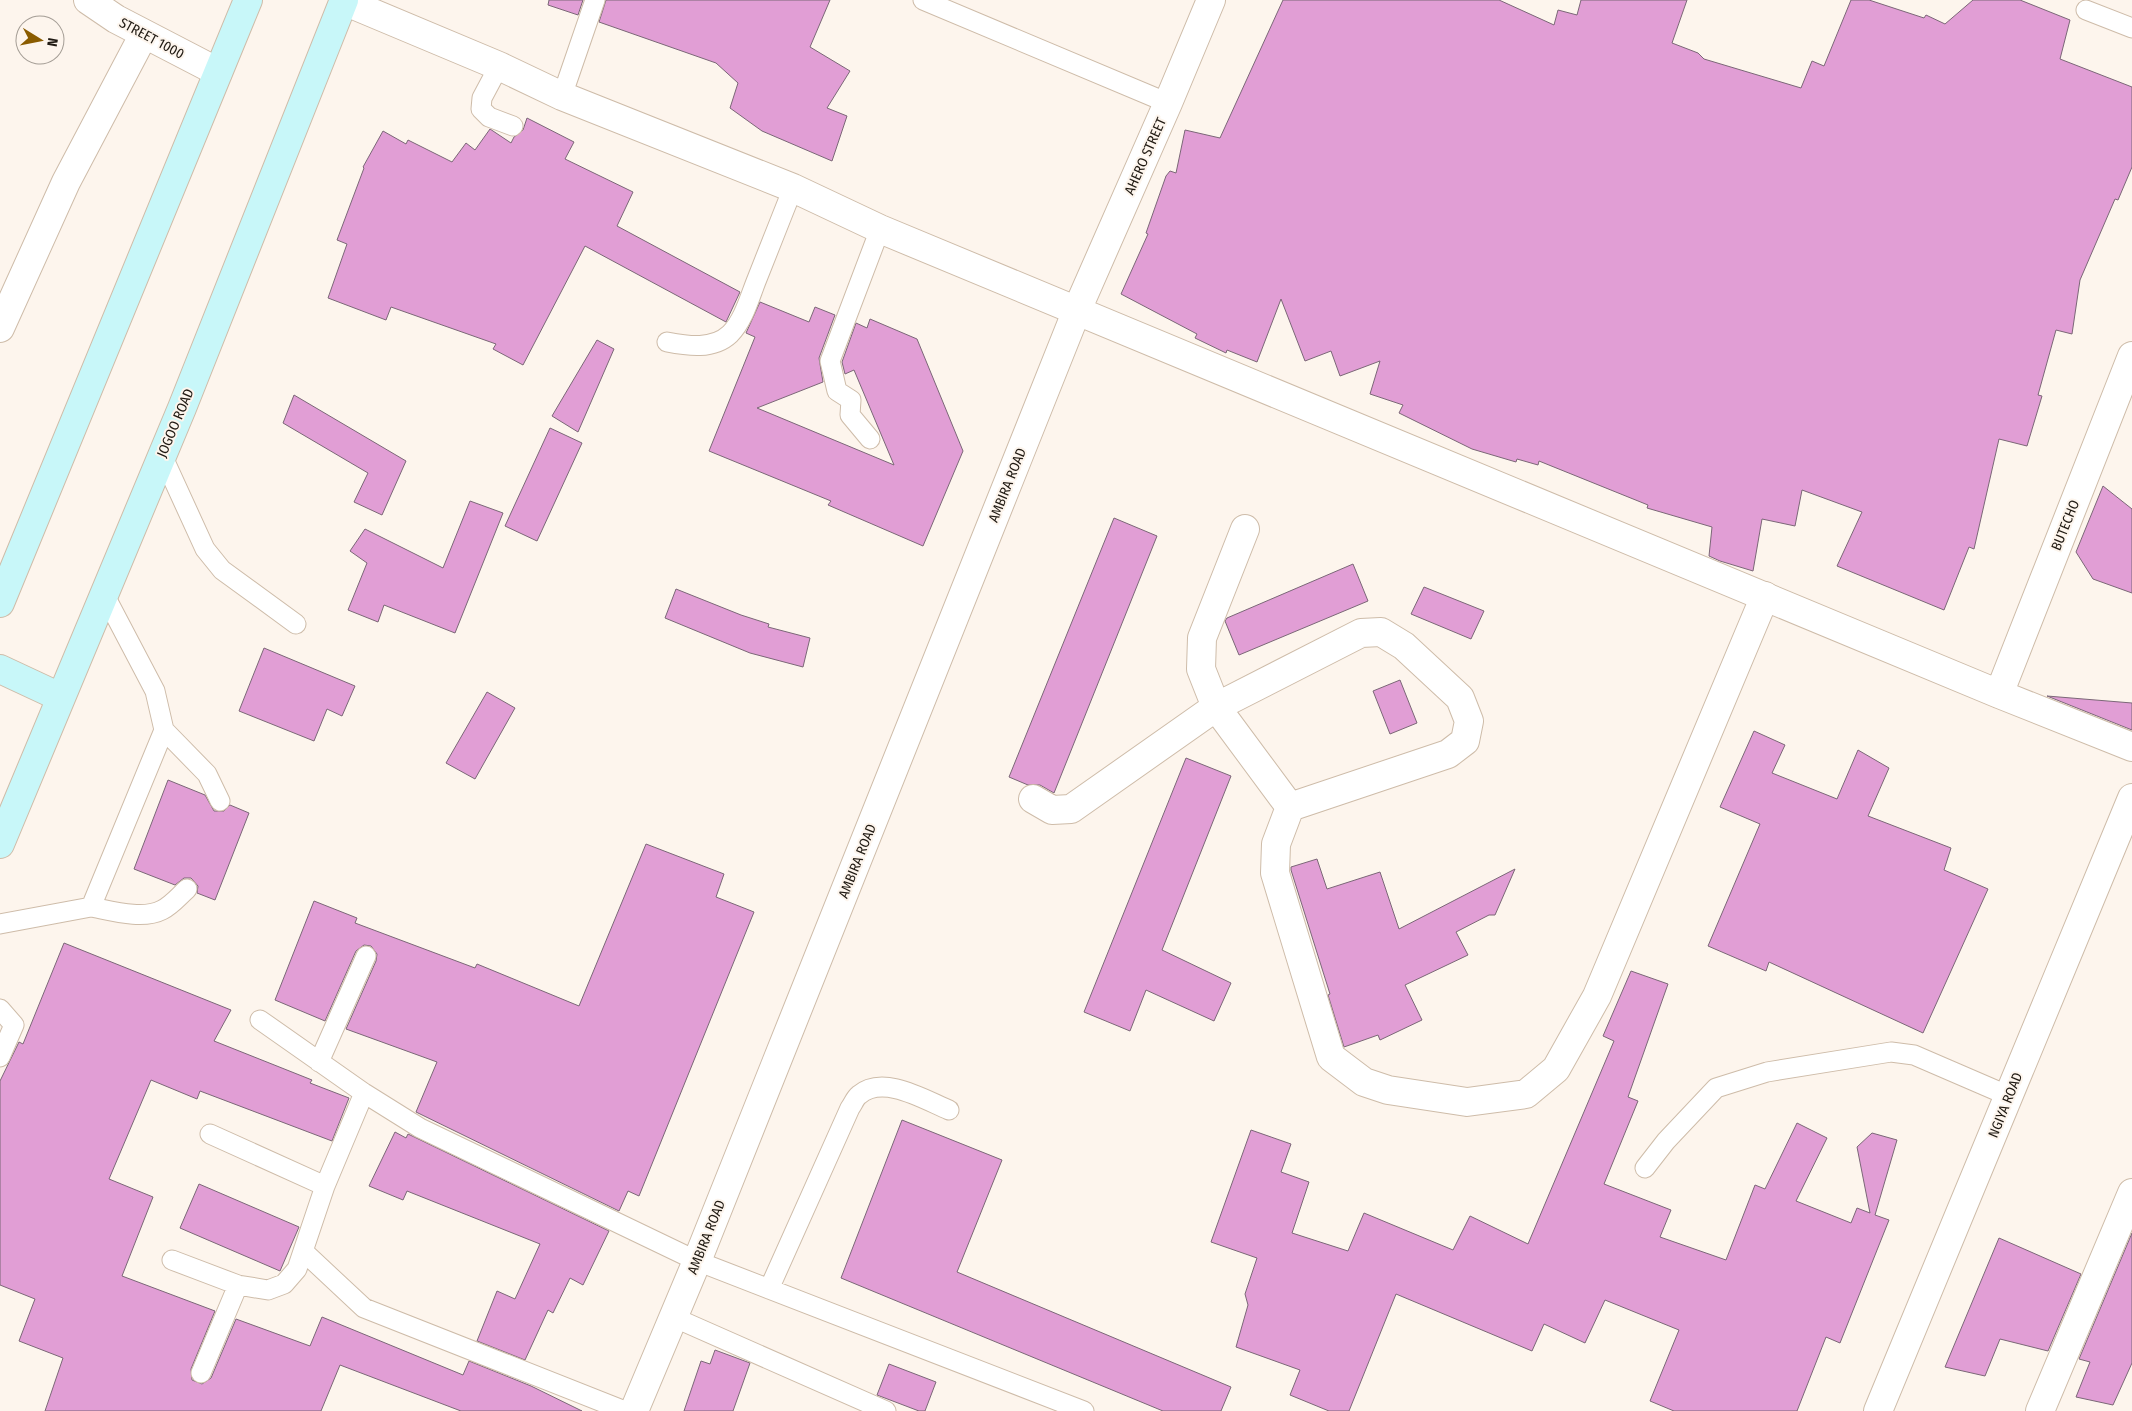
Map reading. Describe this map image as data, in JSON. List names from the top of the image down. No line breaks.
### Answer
{"streets":{"main road":["JOGOO ROAD"],"street":["STREET 1000","AHERO STREET","AMBIRA ROAD","BUTECHO","NGIYA ROAD"]},"crossings":[["AHERO STREET","AMBIRA ROAD"]],"north":"right"}
